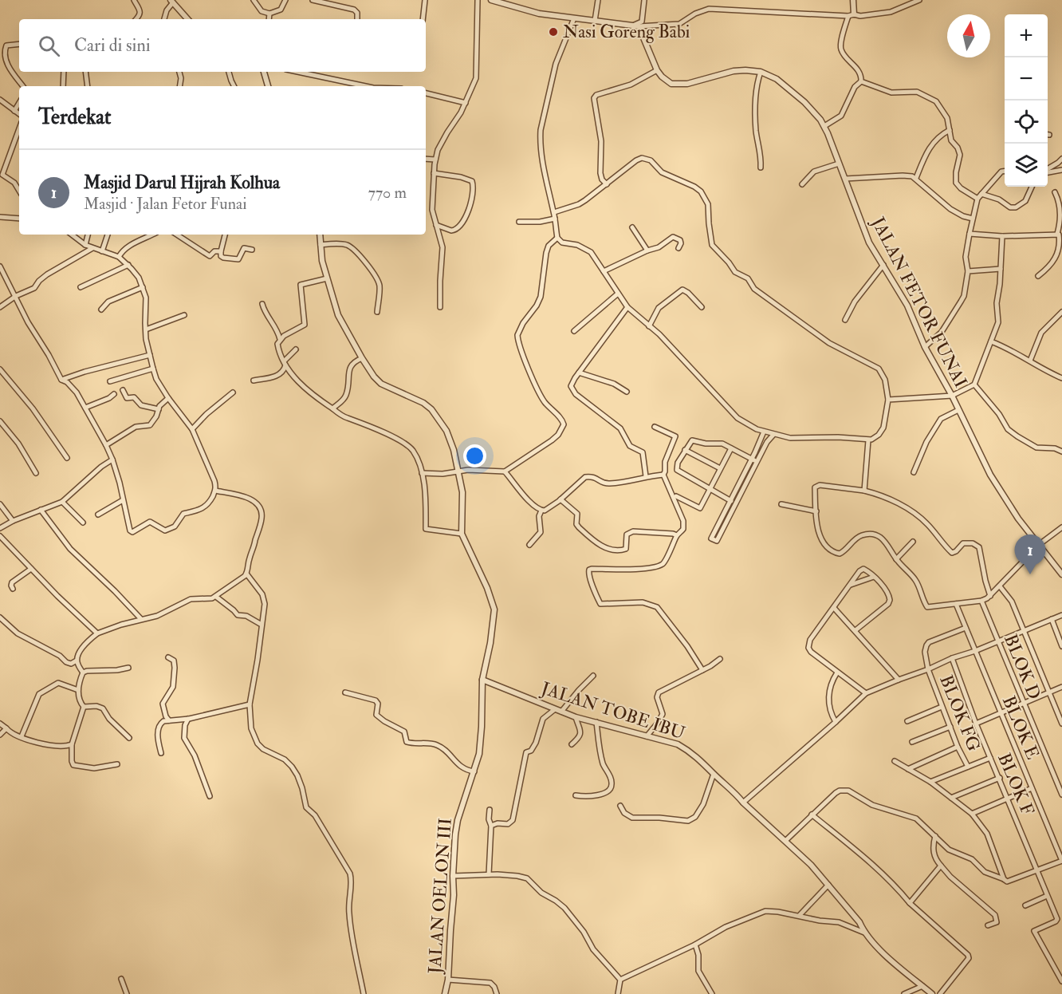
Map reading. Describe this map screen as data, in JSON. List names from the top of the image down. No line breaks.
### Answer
{"streets":{"street":["JALAN FETOR FUNAI","BLOK D","JALAN TOBE IBU","BLOK FG","BLOK E","BLOK F","JALAN OELON III"]},"crossings":[["JALAN TOBE IBU","JALAN OELON III"],["BLOK FG","BLOK E"]],"places":["Nasi Goreng Babi"],"north":"top","page":{"map_buttons":["+","−"],"search":"Cari di sini","heading":"Terdekat","list":[{"mark":"1","name":"Masjid Darul Hijrah Kolhua","note":"Masjid · Jalan Fetor Funai","value":"770 m"}],"pins":"1"}}
